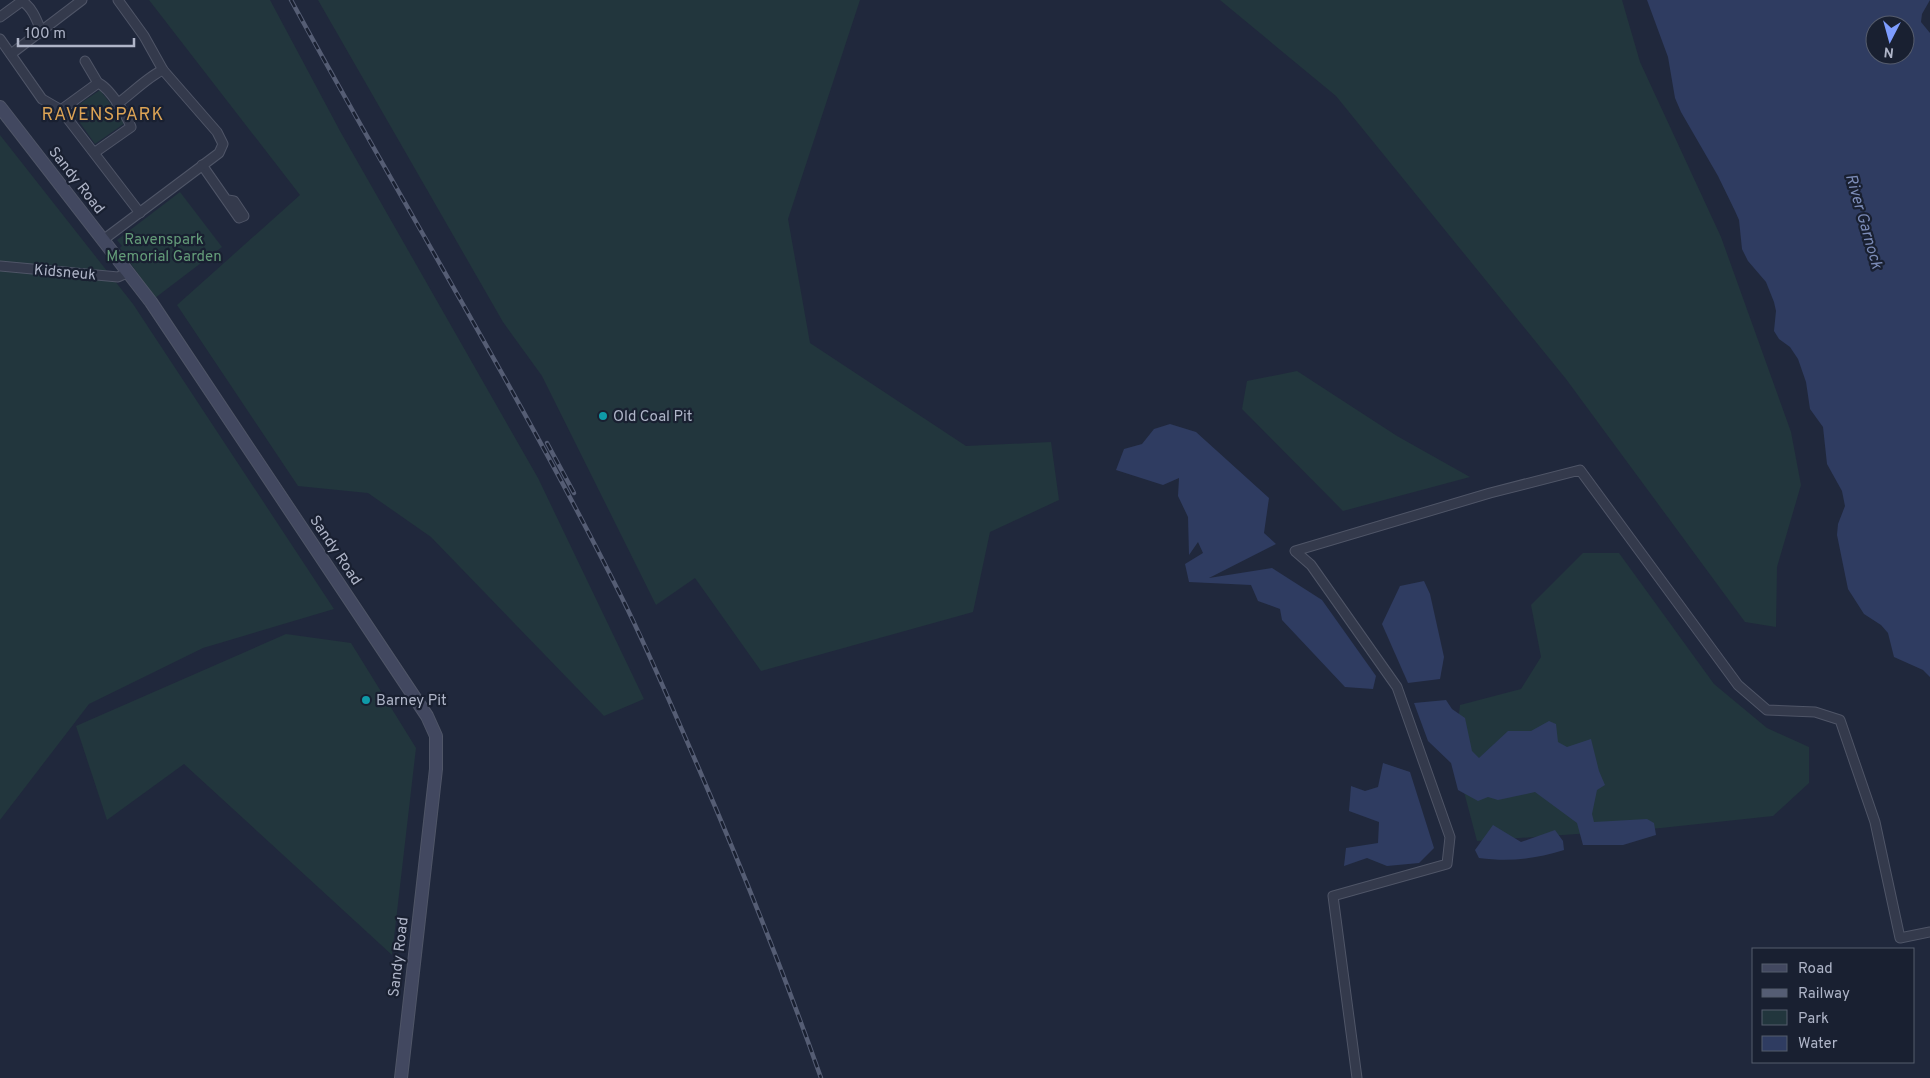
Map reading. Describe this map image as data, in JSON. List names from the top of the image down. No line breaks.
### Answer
{"streets":{"main road":["Sandy Road"],"street":["Kidsneuk"]},"crossings":[["Sandy Road","Kidsneuk"]],"districts":["RAVENSPARK"],"water":["River Garnock"],"parks":["Ravenspark Memorial Garden"],"places":["Old Coal Pit","Barney Pit"],"legend":["Road","Railway","Park","Water"],"scale_bar":"100 m","north":"bottom"}
